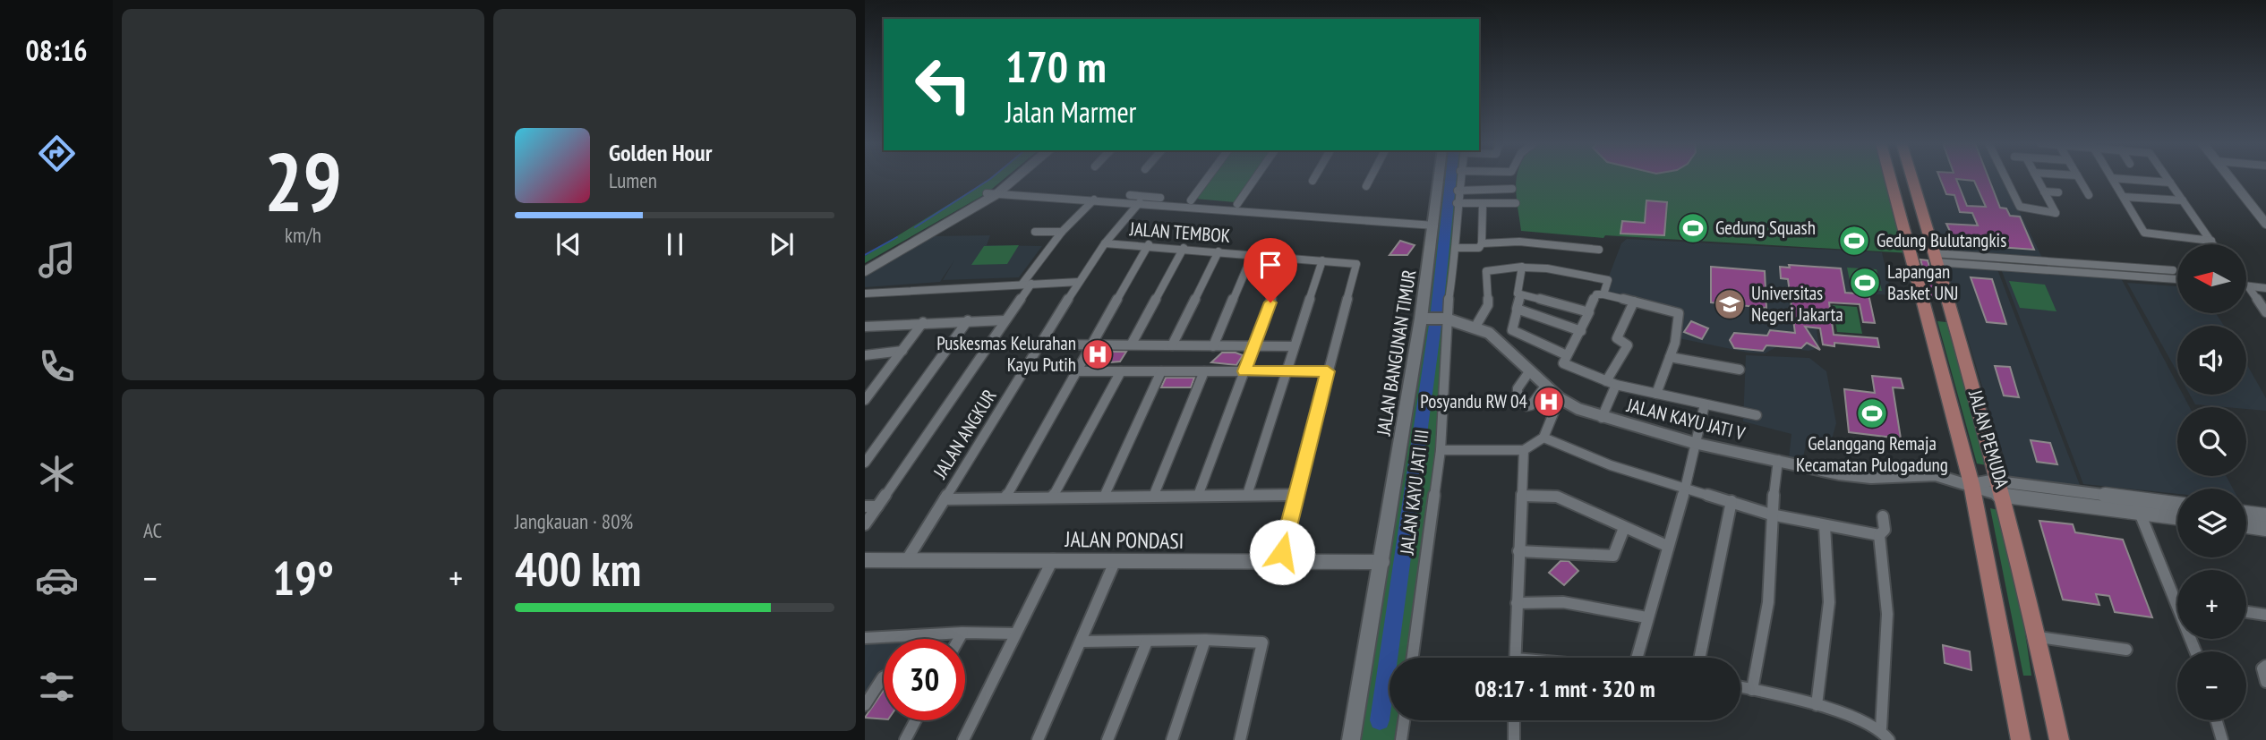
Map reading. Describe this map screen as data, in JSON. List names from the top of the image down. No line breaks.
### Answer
{"streets":{"main road":["JALAN BANGUNAN TIMUR","JALAN PEMUDA"],"street":["JALAN TEMBOK","JALAN KAYU JATI V","JALAN ANGKUR","JALAN KAYU JATI III","JALAN PONDASI"]},"crossings":[["JALAN TEMBOK","JALAN ANGKUR"],["JALAN TEMBOK","JALAN PONDASI"],["JALAN BANGUNAN TIMUR","JALAN KAYU JATI V"],["JALAN BANGUNAN TIMUR","JALAN PONDASI"],["JALAN KAYU JATI V","JALAN PEMUDA"],["JALAN KAYU JATI V","JALAN KAYU JATI III"],["JALAN ANGKUR","JALAN PONDASI"]],"places":{"sports":["Gedung Squash","Gedung Bulutangkis","Lapangan Basket UNJ","Gelanggang Remaja Kecamatan Pulogadung"],"school or university":["Universitas Negeri Jakarta"],"hospital":["Puskesmas Kelurahan Kayu Putih","Posyandu RW 04"]},"north":"left","page":{"tabs":"08:16","tile":[["29","km/h"],"AC",["Jangkauan · 80%","400 km"]],"turn":["170 m","Jalan Marmer"],"song":["Golden Hour","Lumen"],"map_buttons":["+","−"],"heat":["−","19°","+"],"limit":"30","trip":"08:17 · 1 mnt · 320 m"}}
